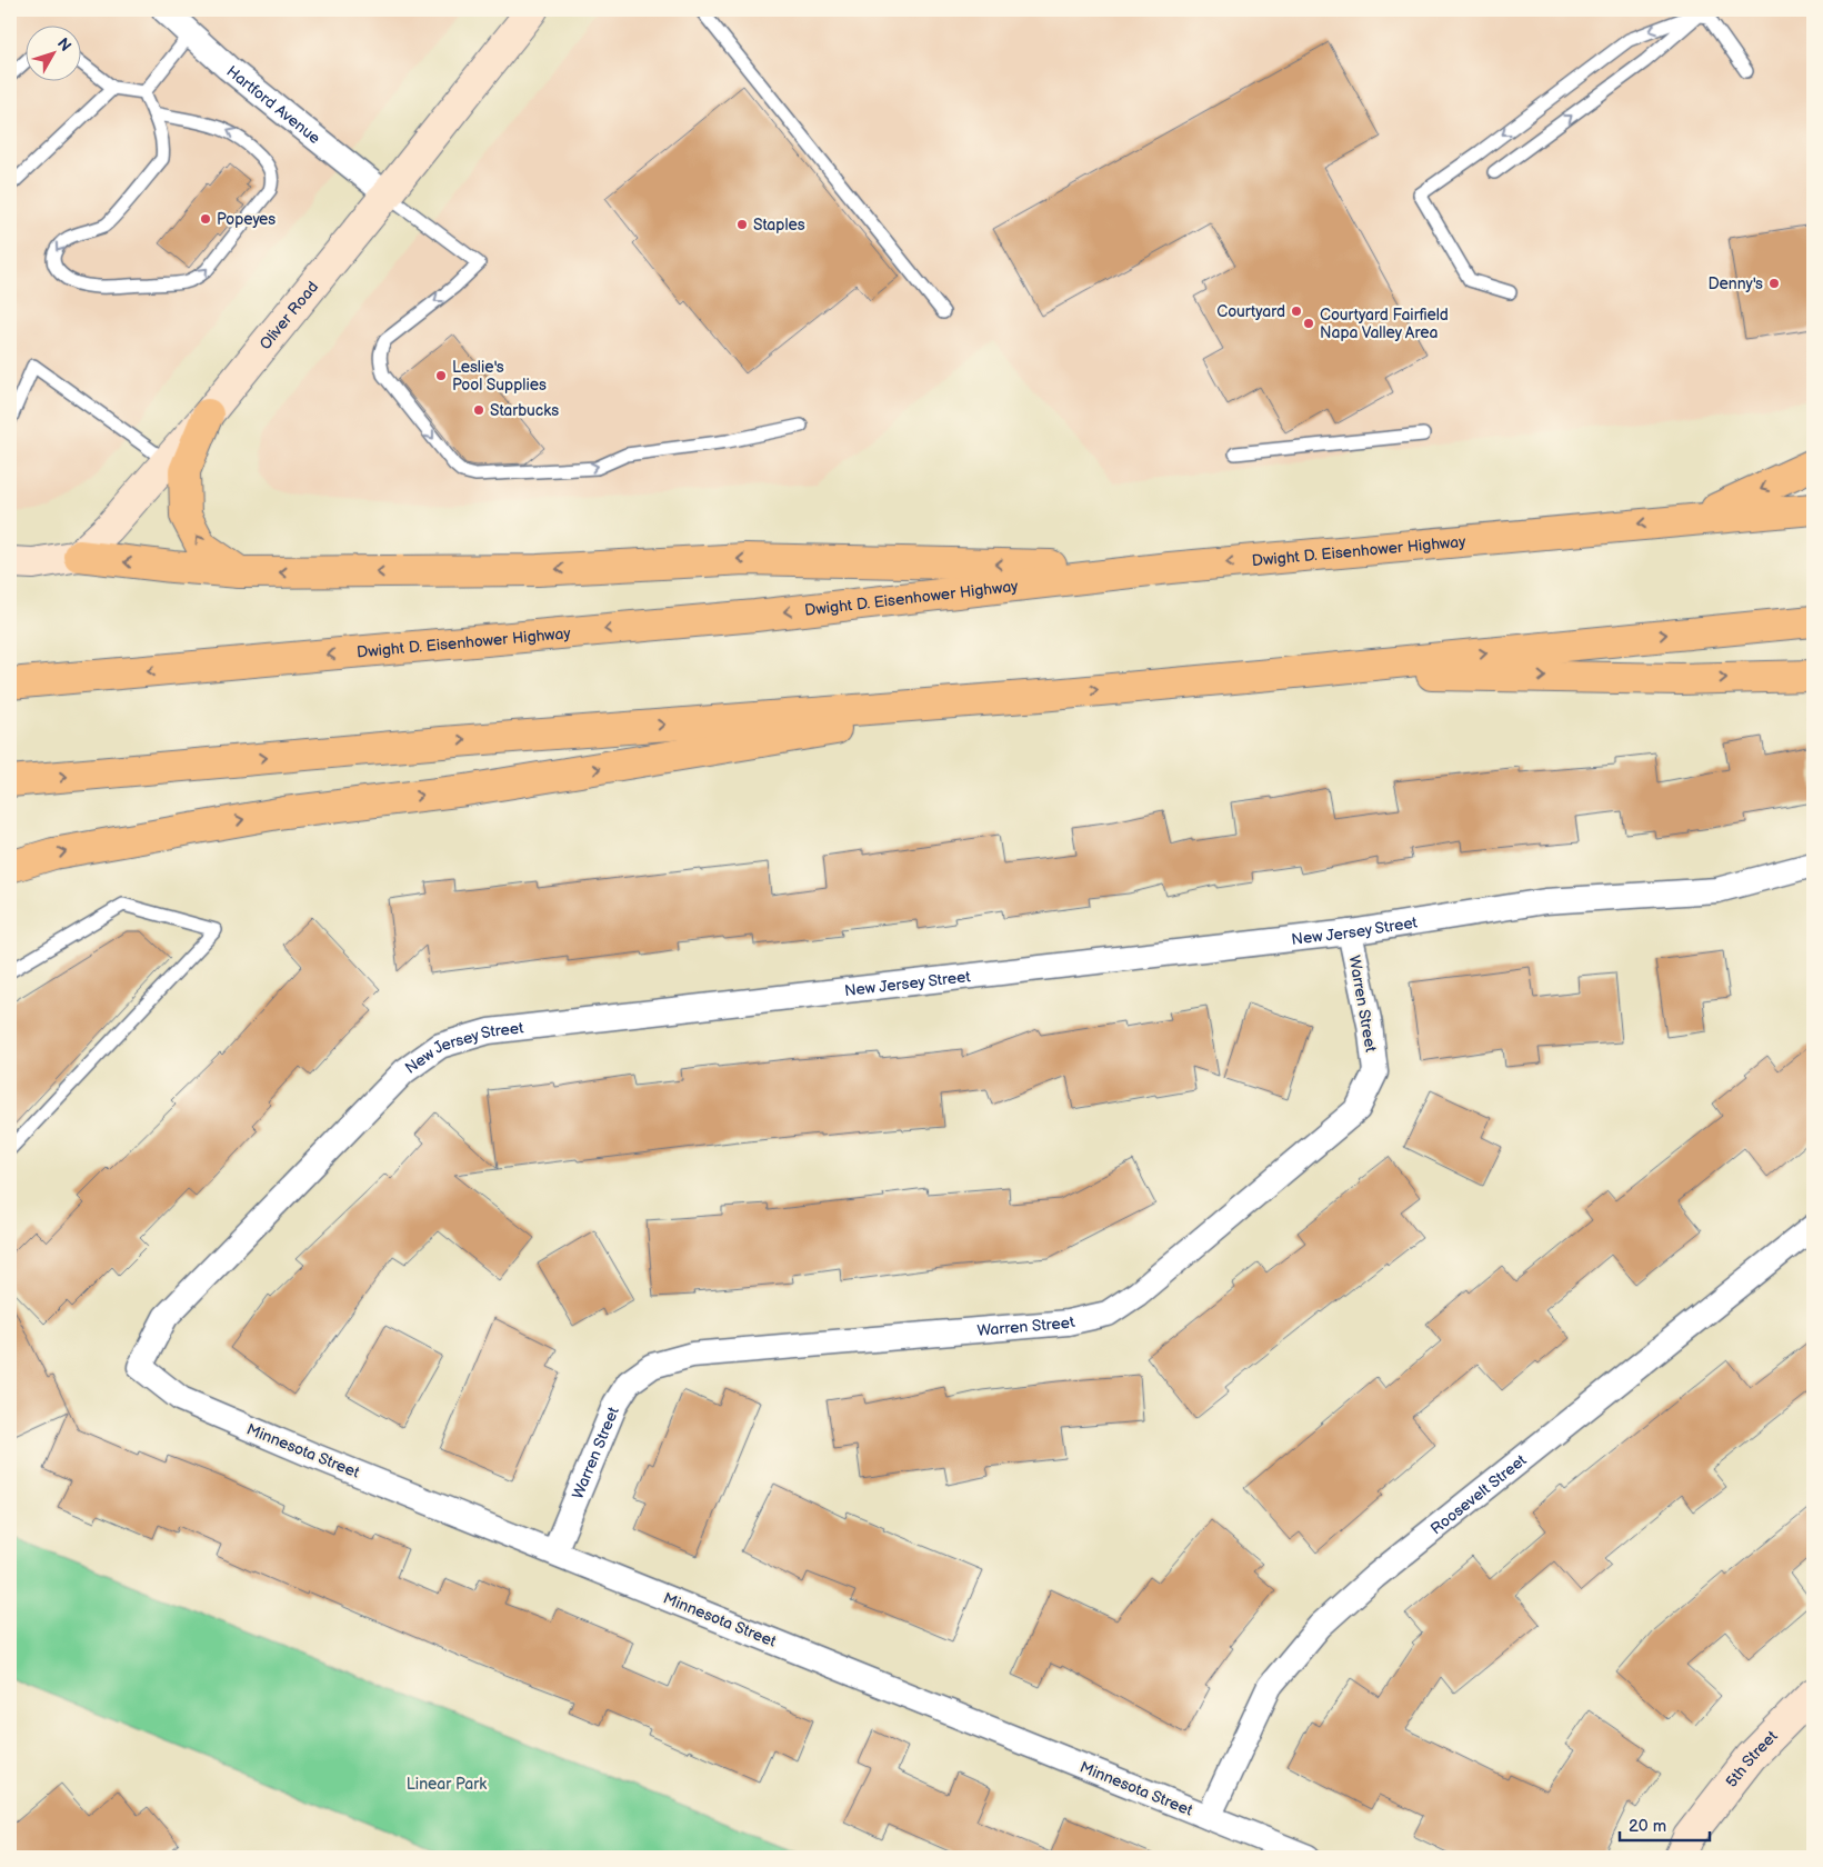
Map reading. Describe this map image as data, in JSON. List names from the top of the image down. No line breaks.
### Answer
{"streets":{"highway":["Dwight D. Eisenhower Highway"],"street":["Hartford Avenue","Oliver Road","New Jersey Street","Warren Street","Minnesota Street","Roosevelt Street","5th Street"]},"crossings":[["Hartford Avenue","Oliver Road"],["New Jersey Street","Warren Street"],["New Jersey Street","Minnesota Street"],["Warren Street","Minnesota Street"],["Minnesota Street","Roosevelt Street"]],"parks":["Linear Park"],"places":["Popeyes","Staples","Denny's","Courtyard","Courtyard Fairfield Napa Valley Area","Leslie's Pool Supplies","Starbucks"],"scale_bar":"20 m","north":"top right"}
